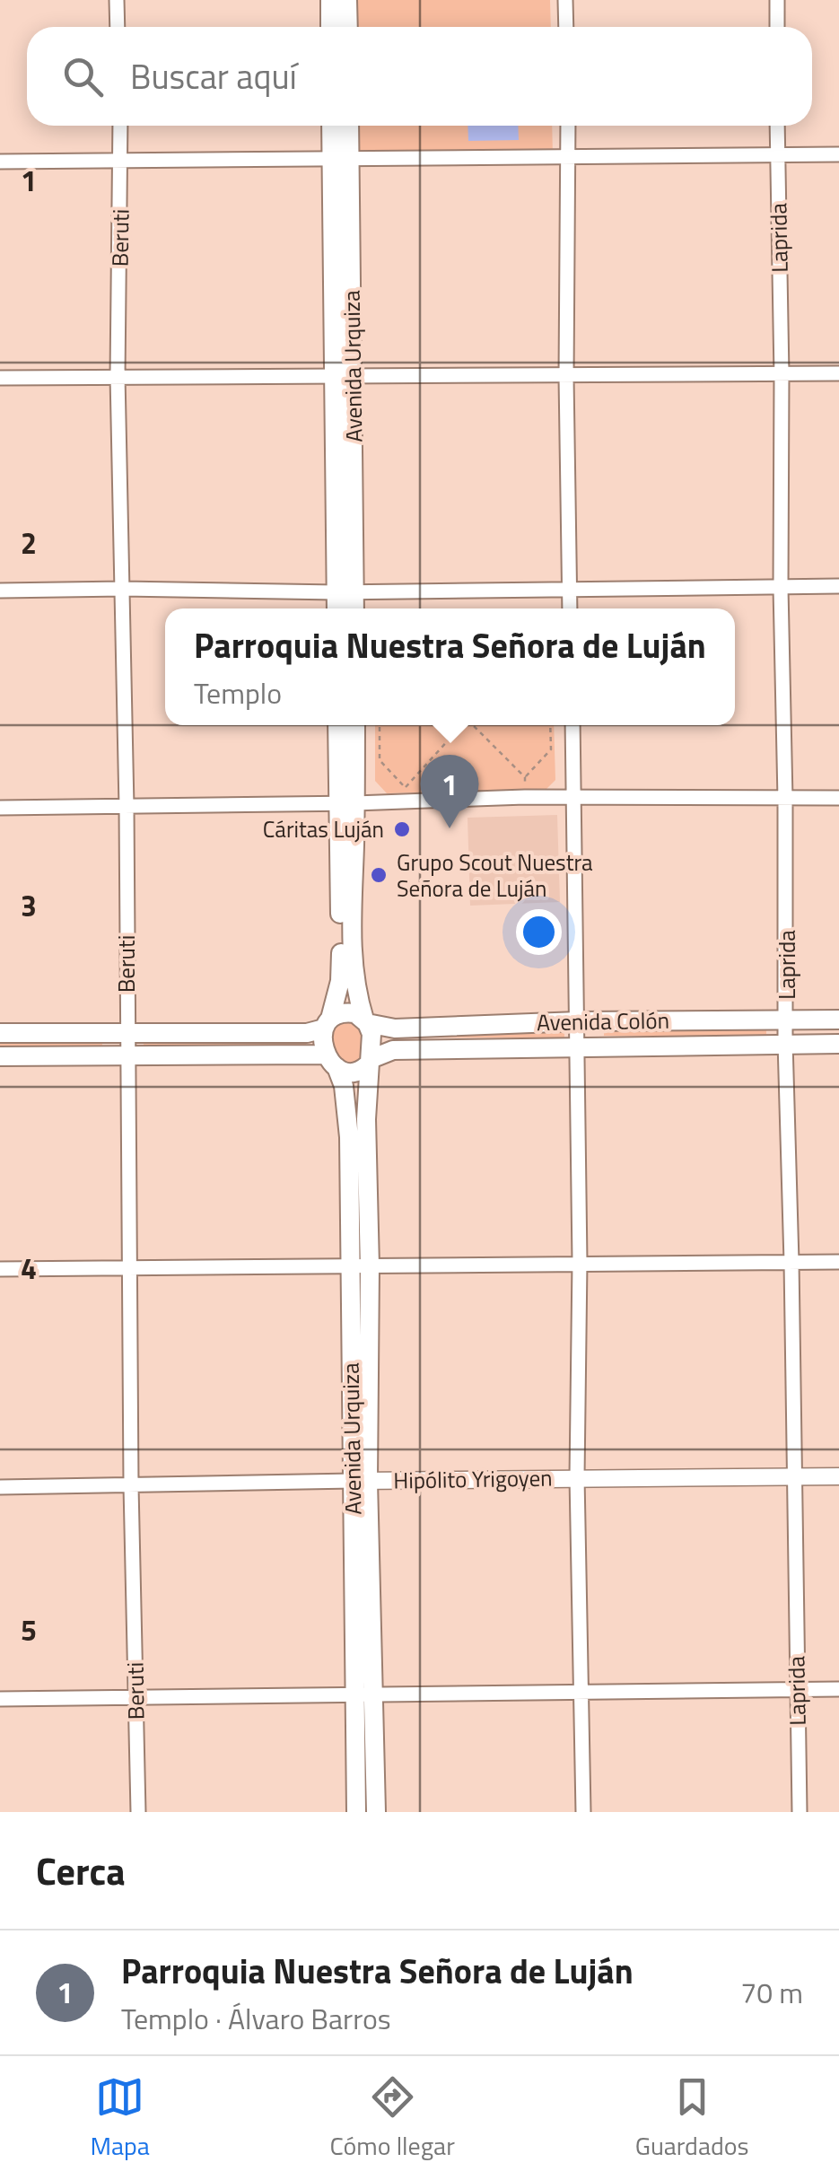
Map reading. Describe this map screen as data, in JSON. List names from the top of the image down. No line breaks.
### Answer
{"streets":{"main road":["Avenida Urquiza","Avenida Colón"],"street":["Beruti","Laprida","Hipólito Yrigoyen"]},"crossings":[["Beruti","Hipólito Yrigoyen"],["Laprida","Avenida Colón"],["Laprida","Hipólito Yrigoyen"],["Avenida Urquiza","Avenida Colón"],["Avenida Urquiza","Hipólito Yrigoyen"]],"places":["Cáritas Luján","Grupo Scout Nuestra Señora de Luján"],"page":{"search":"Buscar aquí","popup":["Parroquia Nuestra Señora de Luján","Templo"],"pins":"1","heading":"Cerca","list":[{"mark":"1","name":"Parroquia Nuestra Señora de Luján","note":"Templo · Álvaro Barros","value":"70 m"}],"nav":["Mapa","Cómo llegar","Guardados"]},"grid":{"rows":["1","2","3","4","5"]}}
